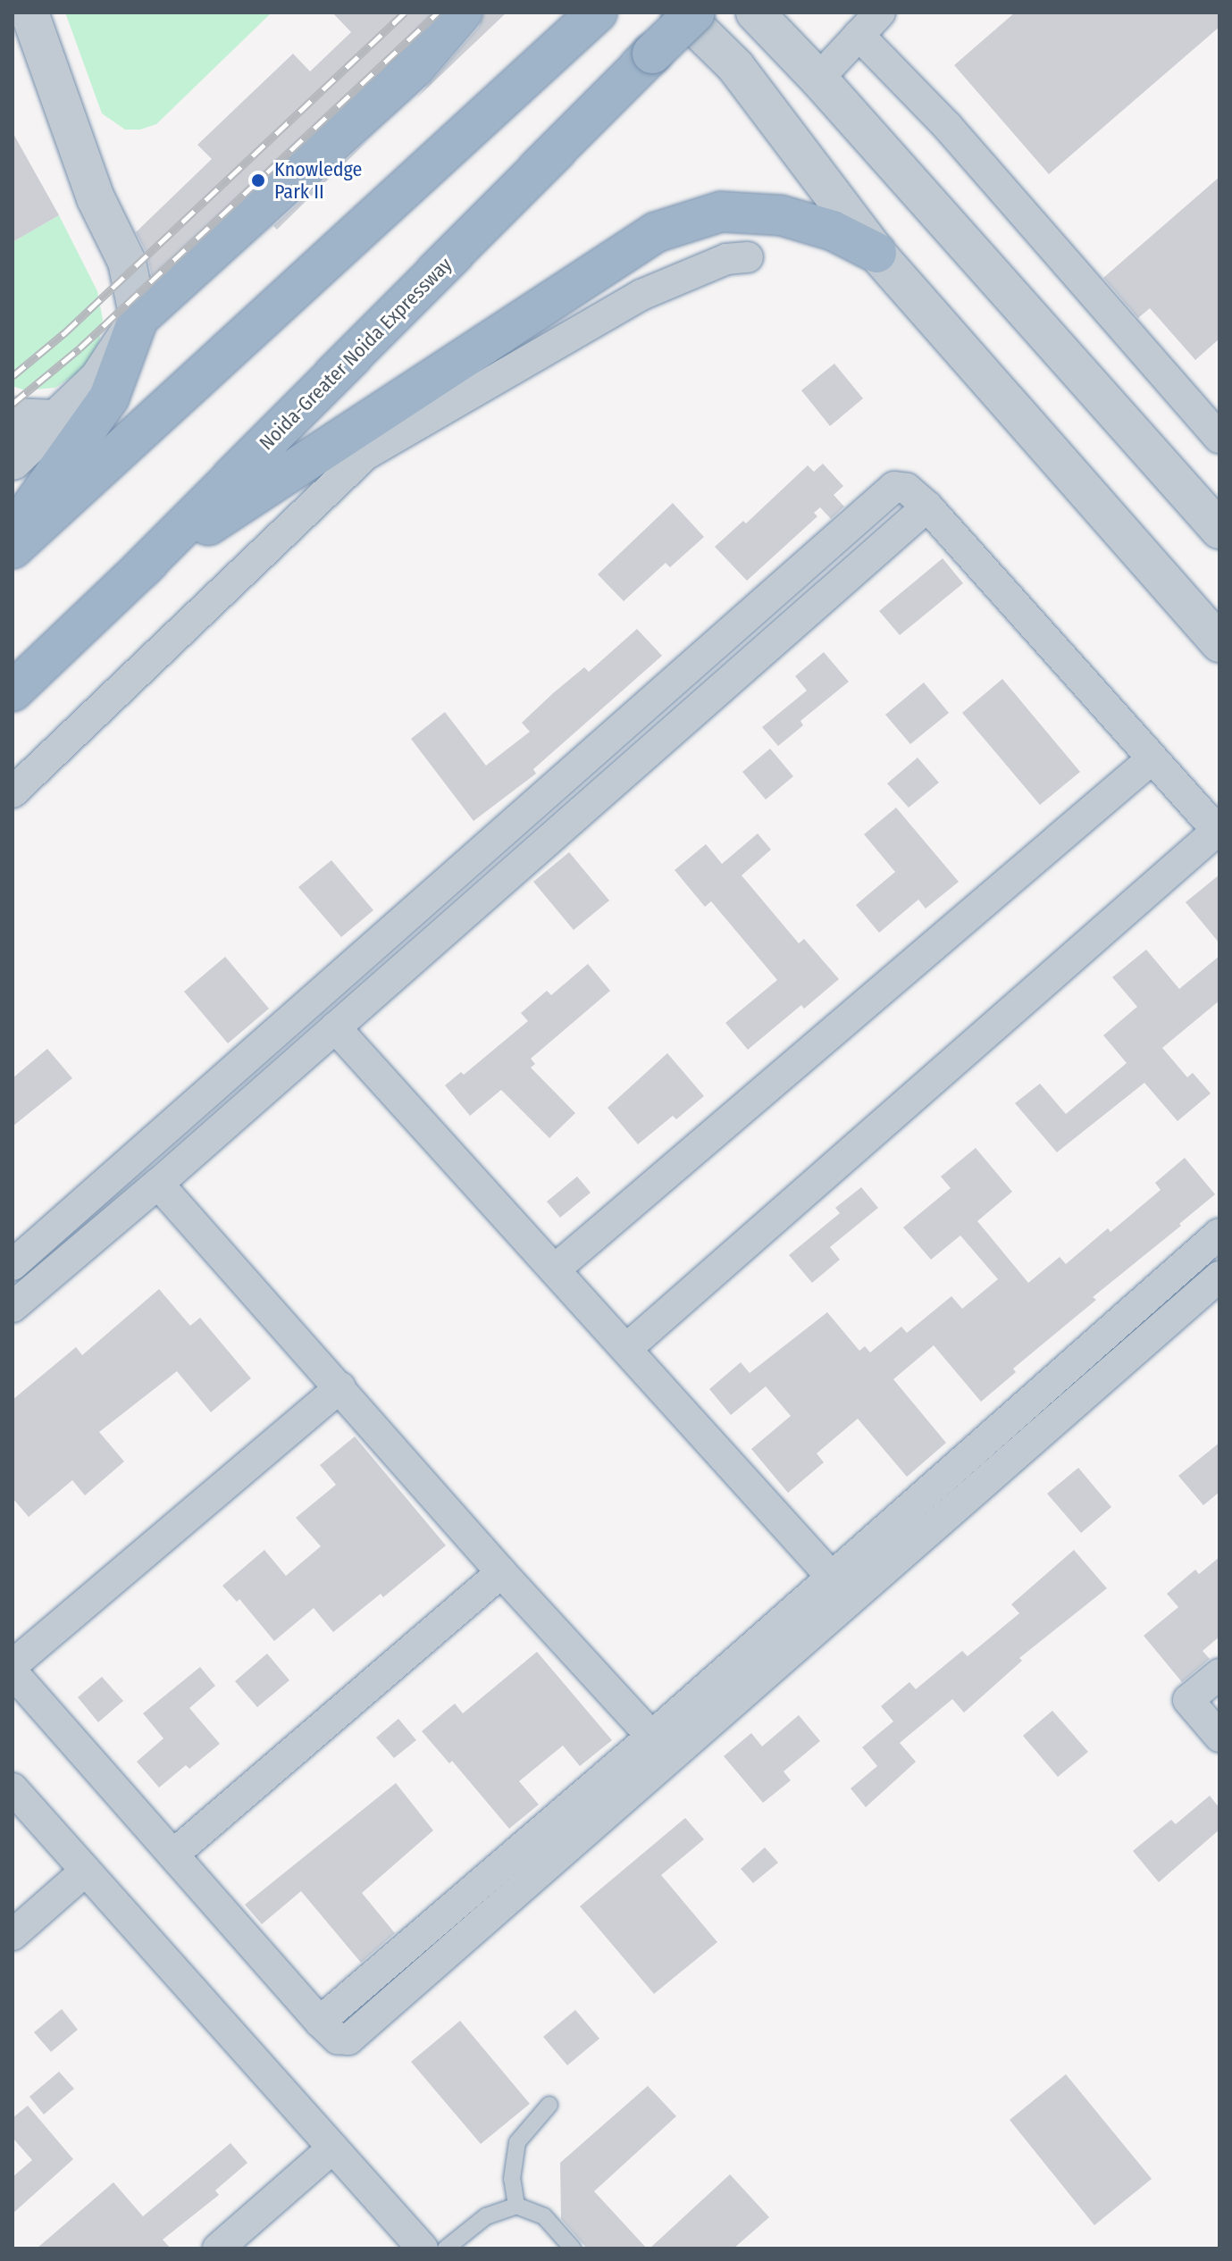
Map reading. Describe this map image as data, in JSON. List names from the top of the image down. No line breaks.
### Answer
{"streets":{"highway":["Noida-Greater Noida Expressway"]},"places":["Knowledge Park II"]}
